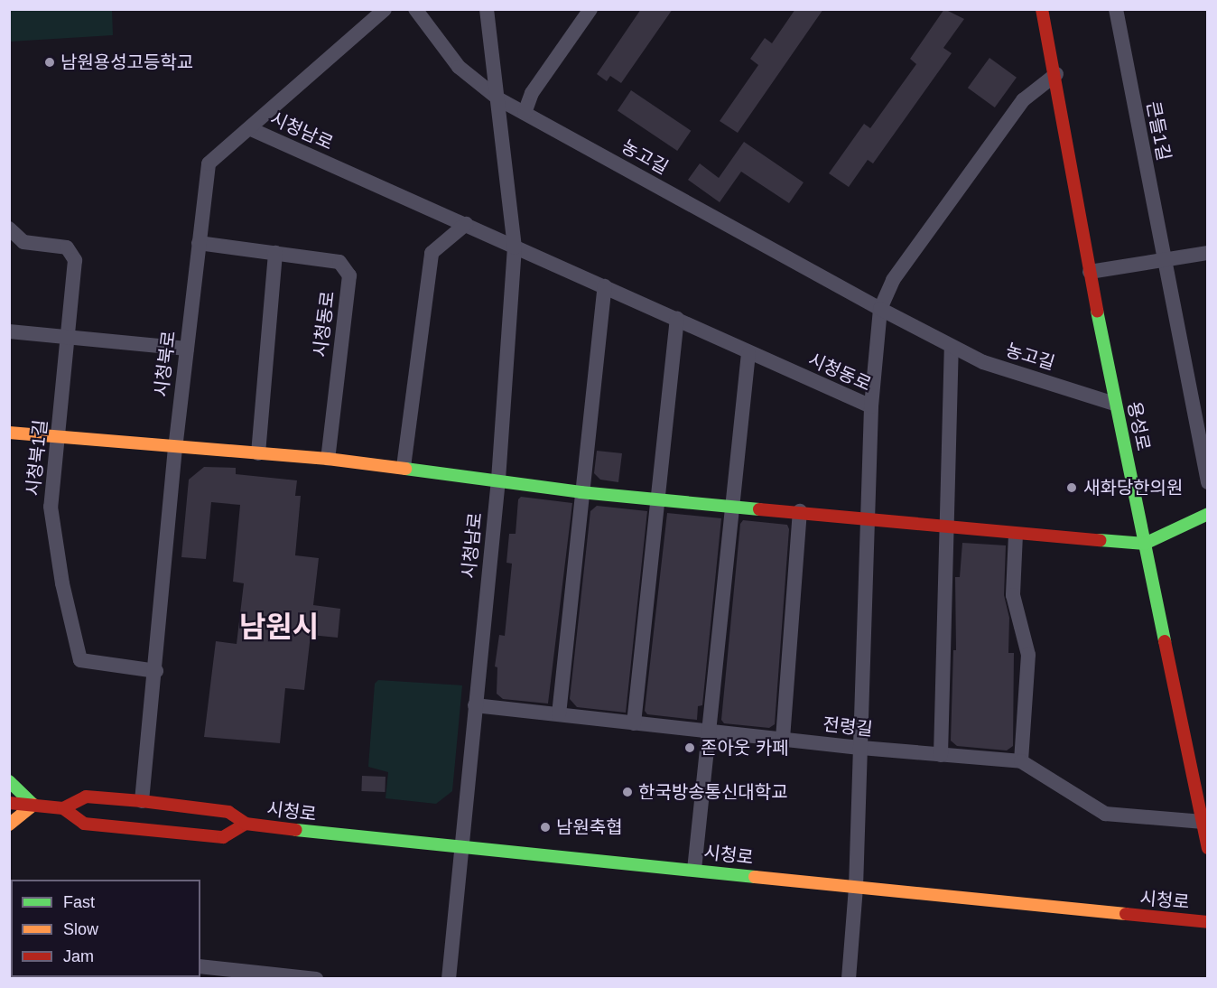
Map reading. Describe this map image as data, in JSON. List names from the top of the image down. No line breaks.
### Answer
{"streets":{"street":["시청남로","큰들1길","농고길","시청동로","시청북로","용성로","시청북1길","전령길","시청로"]},"crossings":[["시청남로","농고길"],["시청남로","시청동로"],["시청남로","시청북로"],["시청남로","전령길"],["시청남로","시청로"],["농고길","용성로"],["시청동로","시청북로"],["시청동로","전령길"],["시청동로","시청로"],["시청북로","시청북1길"],["시청북로","시청로"],["용성로","전령길"]],"districts":["남원시"],"places":["남원용성고등학교","새화당한의원","존아웃 카페","한국방송통신대학교","남원축협"],"legend":["Fast","Slow","Jam"]}
